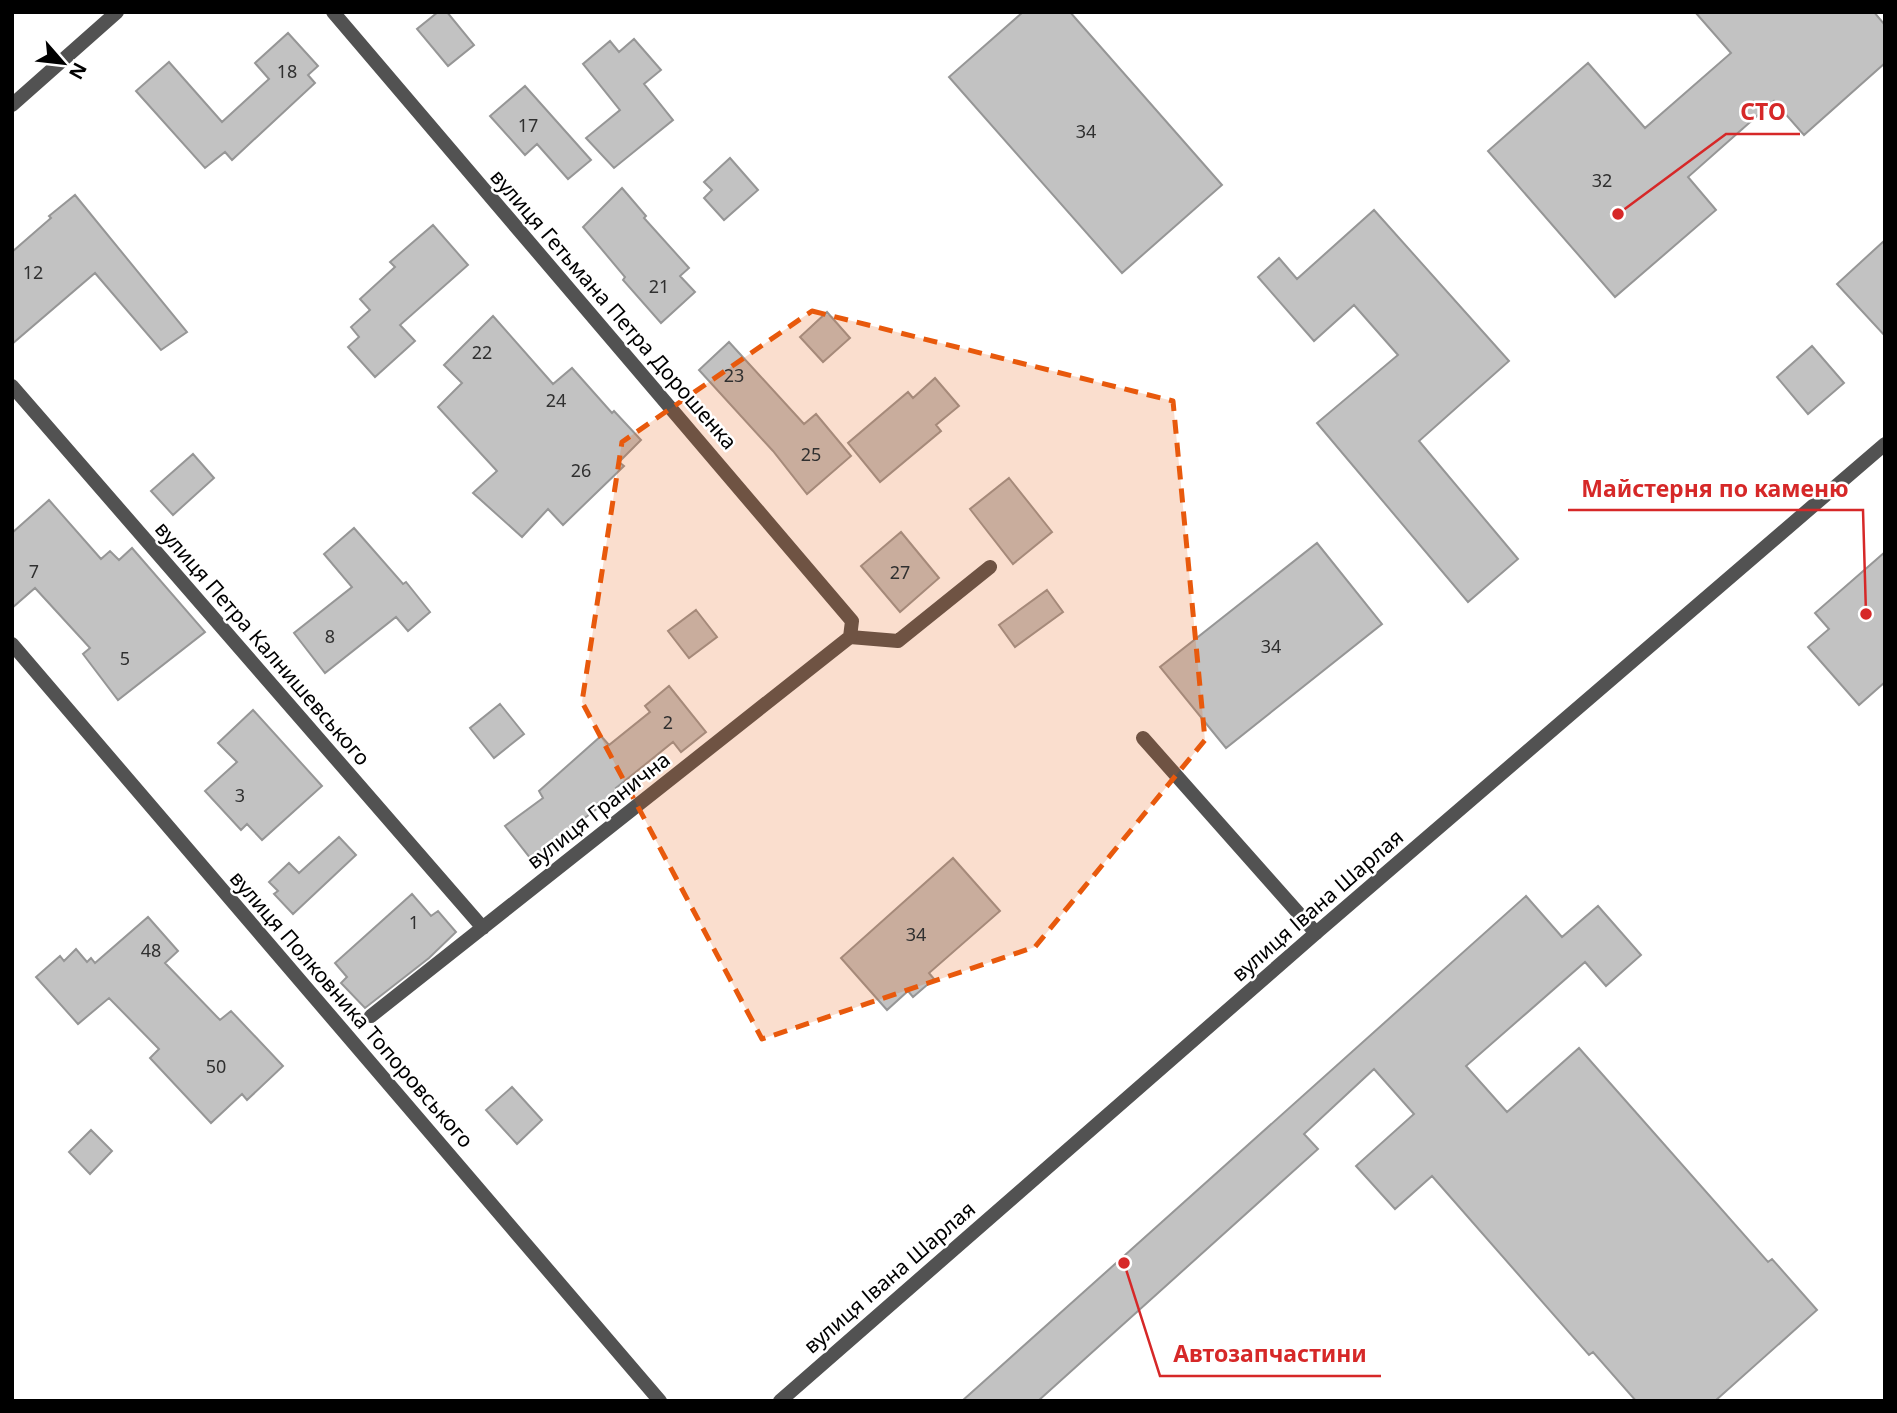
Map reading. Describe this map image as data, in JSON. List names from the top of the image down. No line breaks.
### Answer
{"streets":{"street":["вулиця Гетьмана Петра Дорошенка","вулиця Петра Калнишевського","вулиця Гранична","вулиця Івана Шарлая","вулиця Полковника Топоровського"]},"crossings":[["вулиця Гетьмана Петра Дорошенка","вулиця Гранична"],["вулиця Петра Калнишевського","вулиця Гранична"]],"places":["СТО","Майстерня по каменю","Автозапчастини"],"house_numbers":["18","17","34","32","12","21","22","23","24","25","26","7","27","8","34","5","2","3","1","34","48","50"],"north":"bottom right"}
